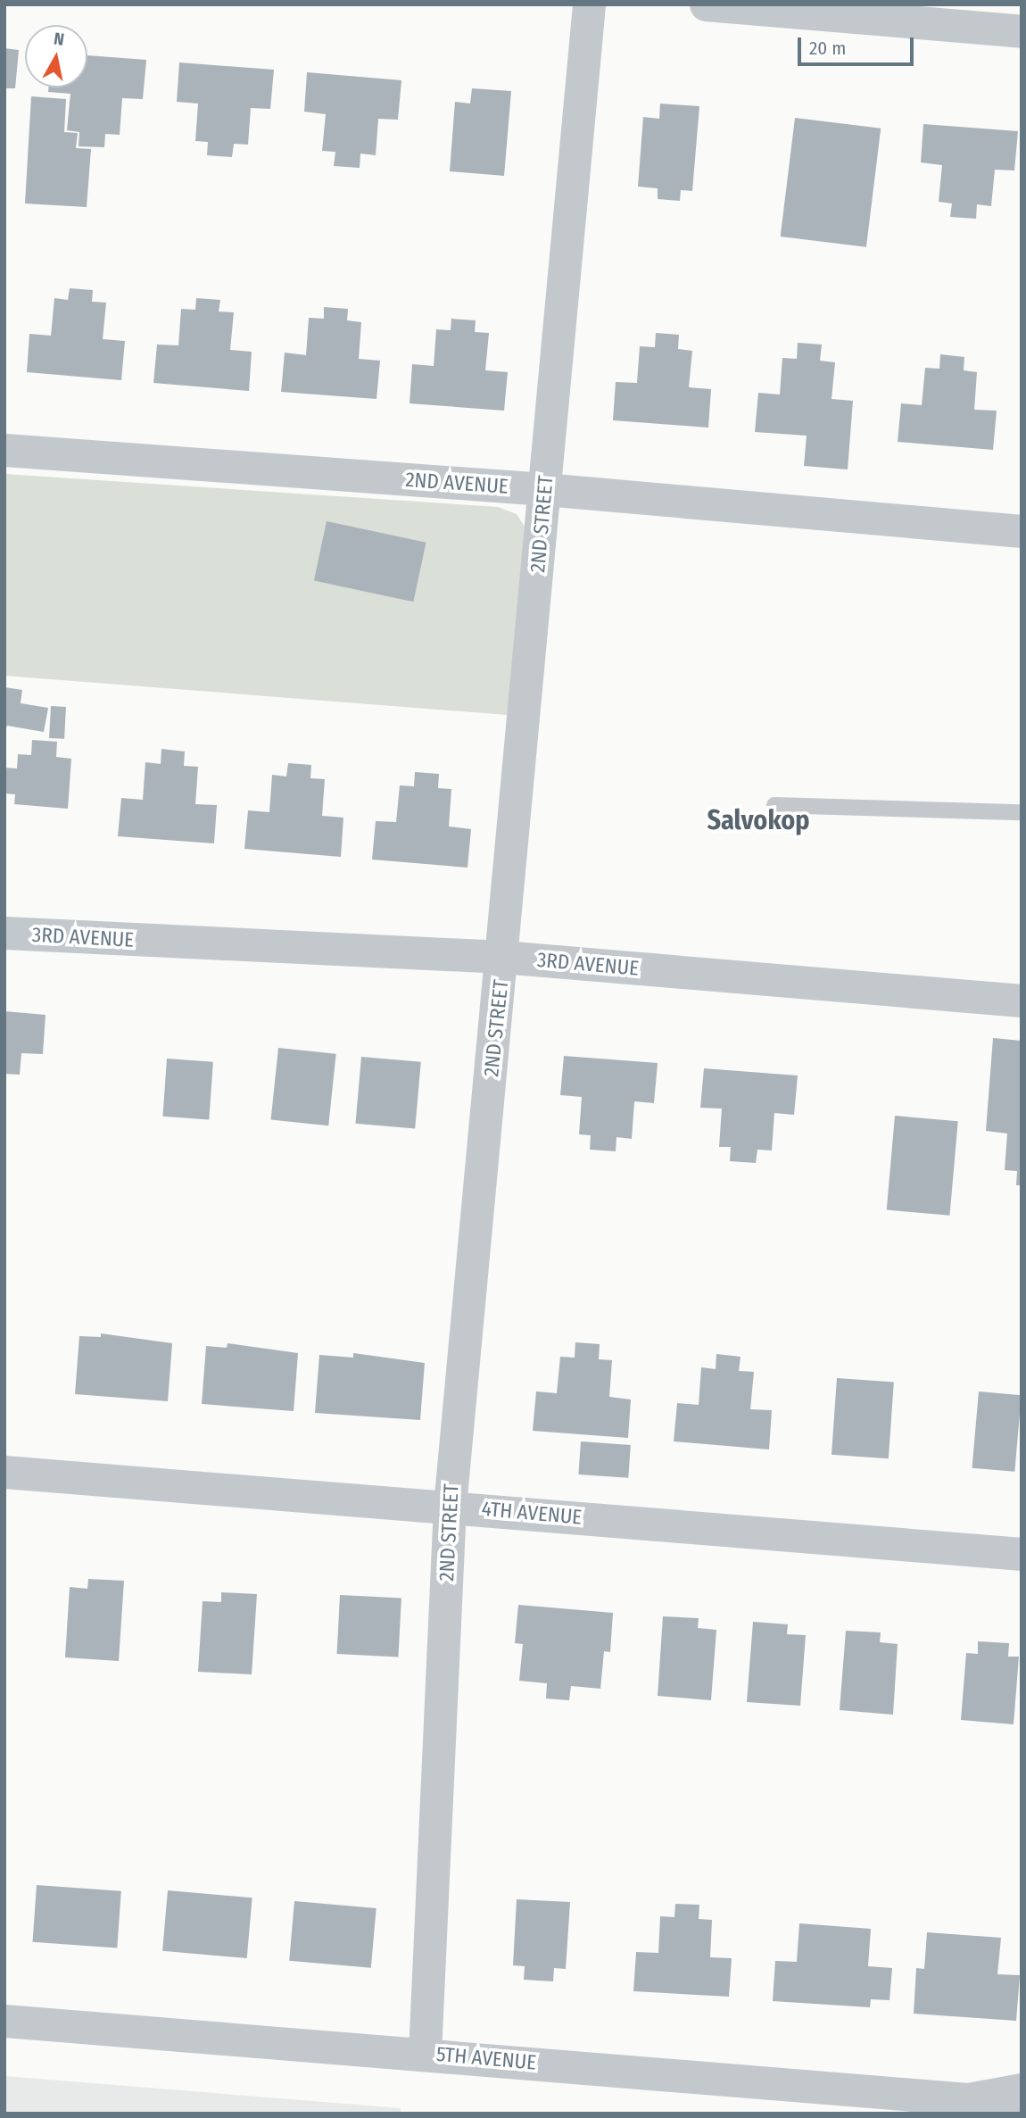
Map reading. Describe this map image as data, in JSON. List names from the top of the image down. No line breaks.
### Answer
{"streets":{"street":["2ND AVENUE","2ND STREET","3RD AVENUE","4TH AVENUE","5TH AVENUE"]},"crossings":[["2ND AVENUE","2ND STREET"],["2ND STREET","3RD AVENUE"],["2ND STREET","4TH AVENUE"],["2ND STREET","5TH AVENUE"]],"districts":["Salvokop"],"scale_bar":"20 m","north":"top"}
